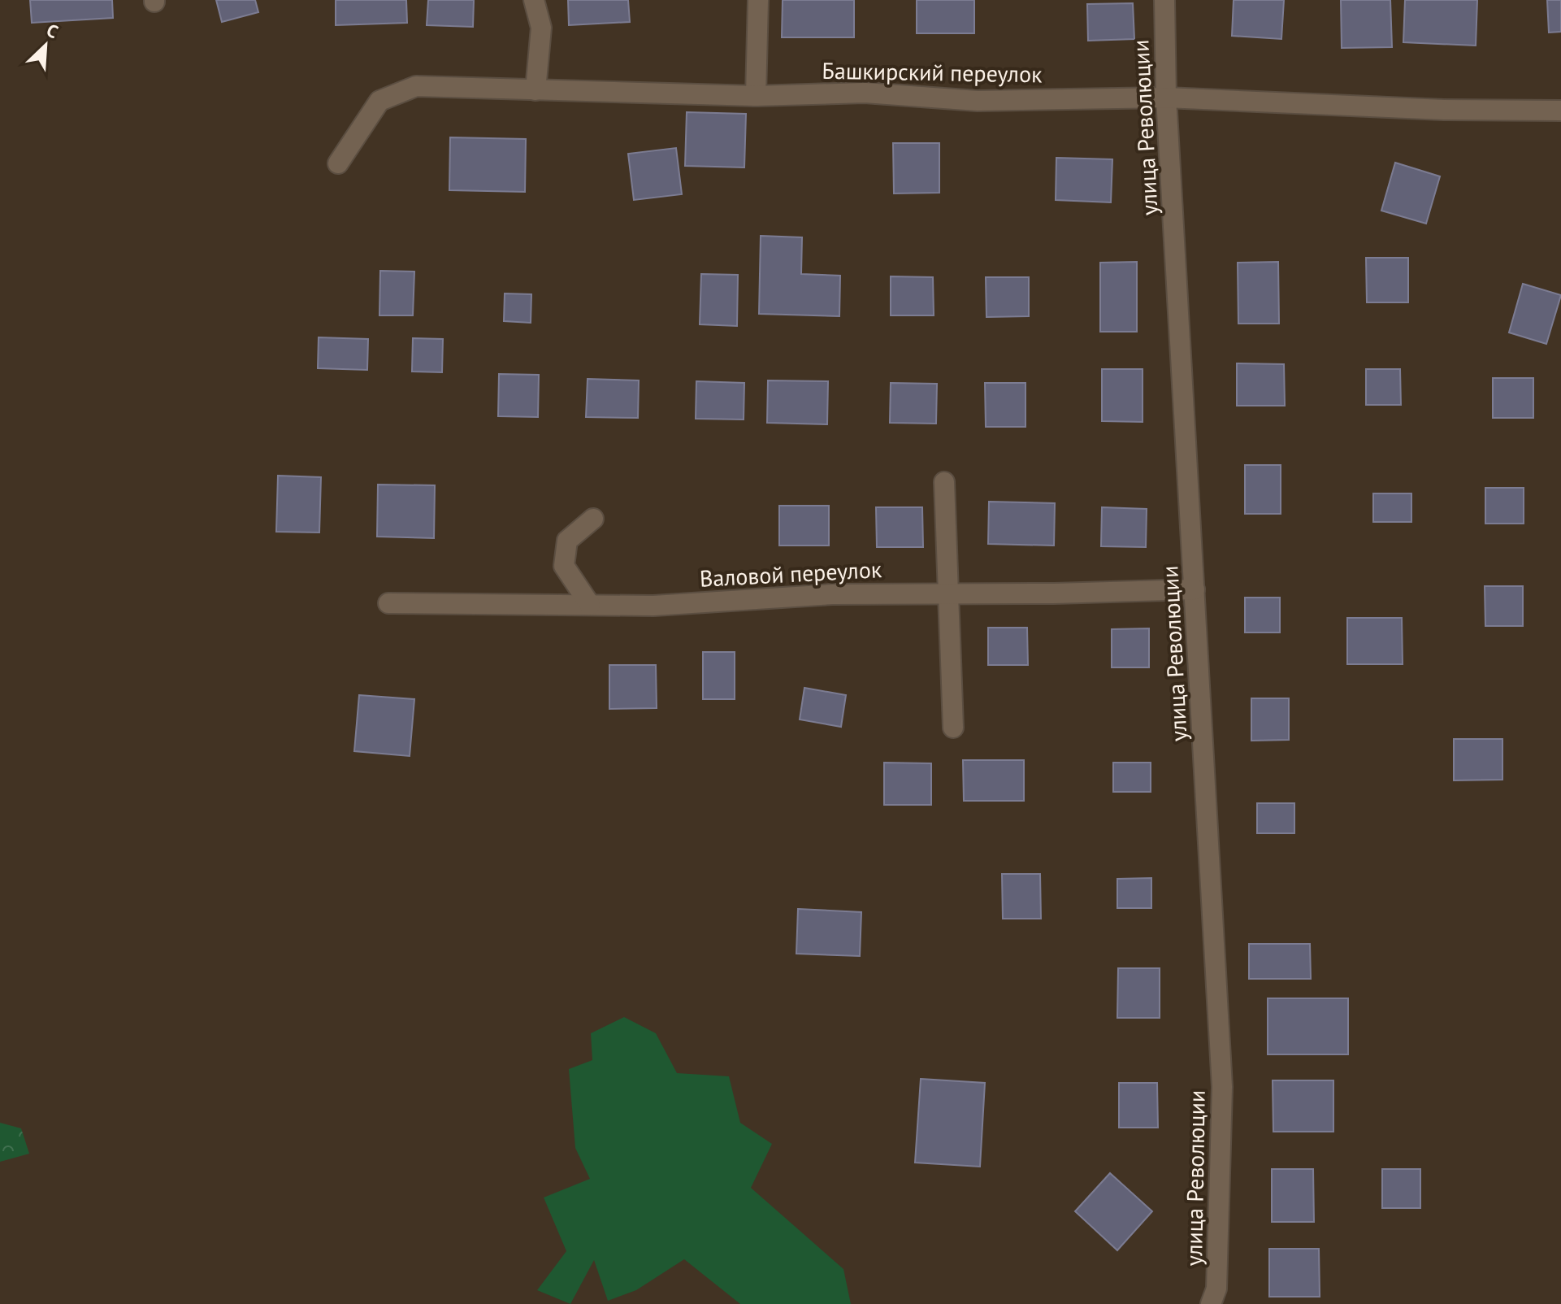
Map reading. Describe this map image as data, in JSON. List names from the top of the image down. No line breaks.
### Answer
{"streets":{"street":["Башкирский переулок","улица Революции","Валовой переулок"]},"crossings":[["Башкирский переулок","улица Революции"],["улица Революции","Валовой переулок"]],"north":"top right"}
